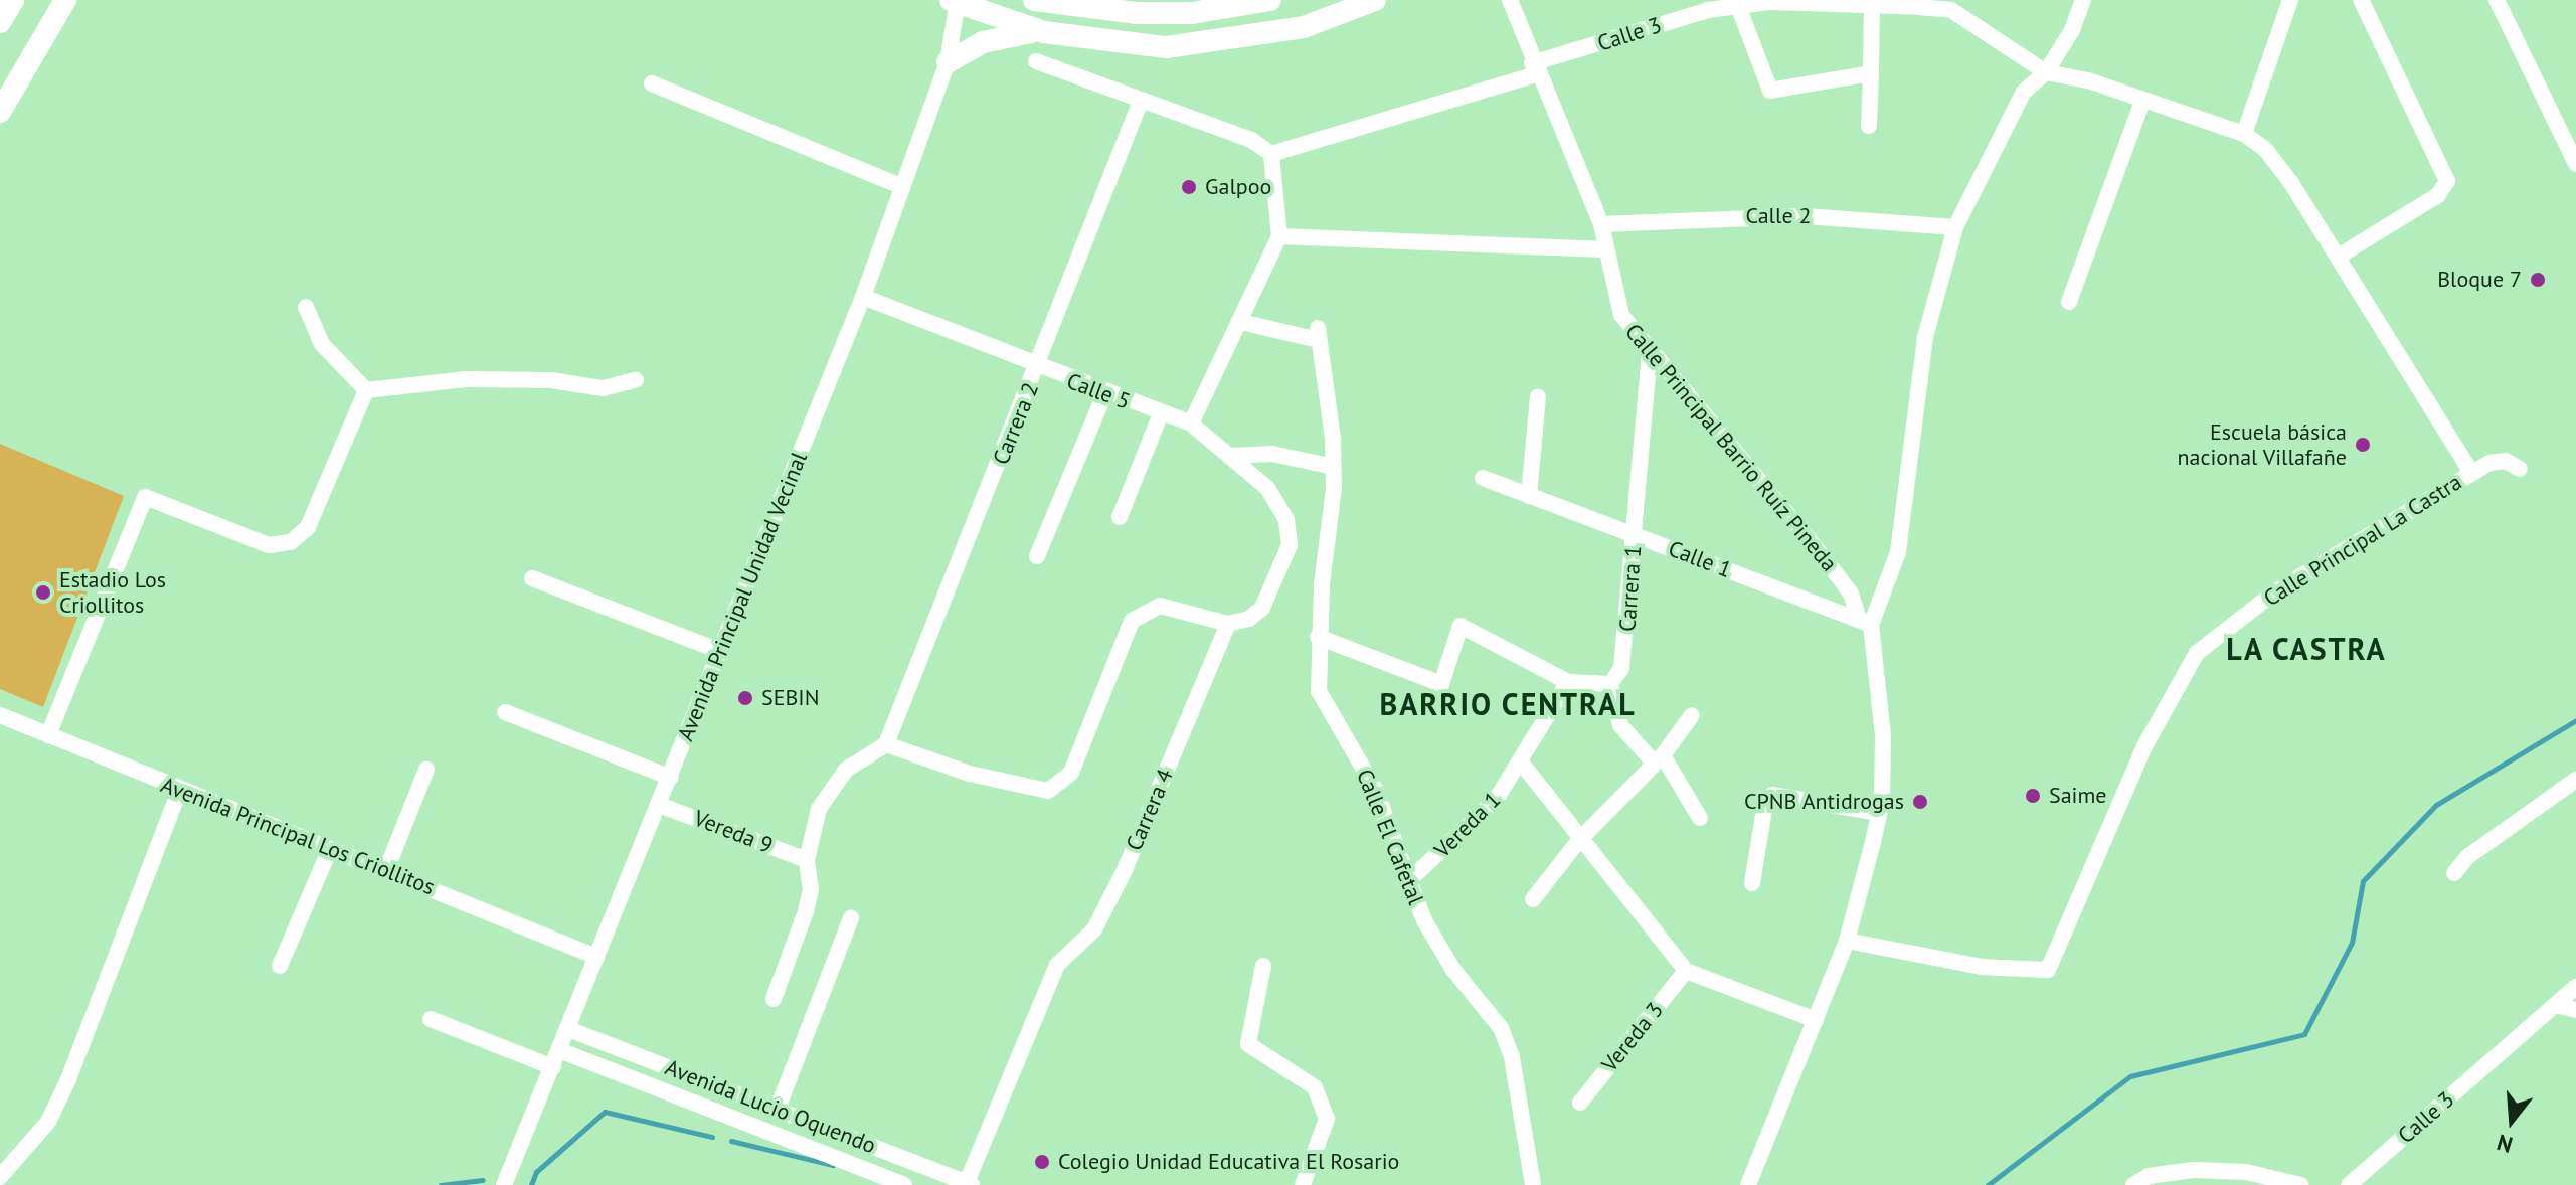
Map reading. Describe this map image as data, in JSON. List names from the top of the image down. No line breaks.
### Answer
{"streets":{"street":["Calle 3","Calle 2","Calle 5","Carrera 2","Calle Principal Barrio Ruíz Pineda","Calle Principal La Castra","Calle 1","Carrera 1","Avenida Principal Unidad Vecinal","Carrera 4","Vereda 1","Vereda 9","Avenida Principal Los Criollitos","Calle El Cafetal","Vereda 3","Avenida Lucio Oquendo"]},"crossings":[["Calle 3","Calle Principal Barrio Ruíz Pineda"],["Calle 3","Calle Principal La Castra"],["Calle 2","Calle Principal Barrio Ruíz Pineda"],["Calle 5","Carrera 2"],["Calle 5","Avenida Principal Unidad Vecinal"],["Calle Principal Barrio Ruíz Pineda","Calle 1"],["Calle Principal Barrio Ruíz Pineda","Carrera 1"],["Calle 1","Carrera 1"],["Avenida Principal Unidad Vecinal","Vereda 9"],["Avenida Principal Unidad Vecinal","Avenida Principal Los Criollitos"],["Avenida Principal Unidad Vecinal","Avenida Lucio Oquendo"],["Carrera 4","Avenida Lucio Oquendo"],["Vereda 1","Calle El Cafetal"]],"districts":["LA CASTRA","BARRIO CENTRAL"],"places":["Galpoo","Bloque 7","Escuela básica nacional Villafañe","Estadio Los Criollitos","SEBIN","Saime","CPNB Antidrogas","Colegio Unidad Educativa El Rosario"],"north":"bottom"}
